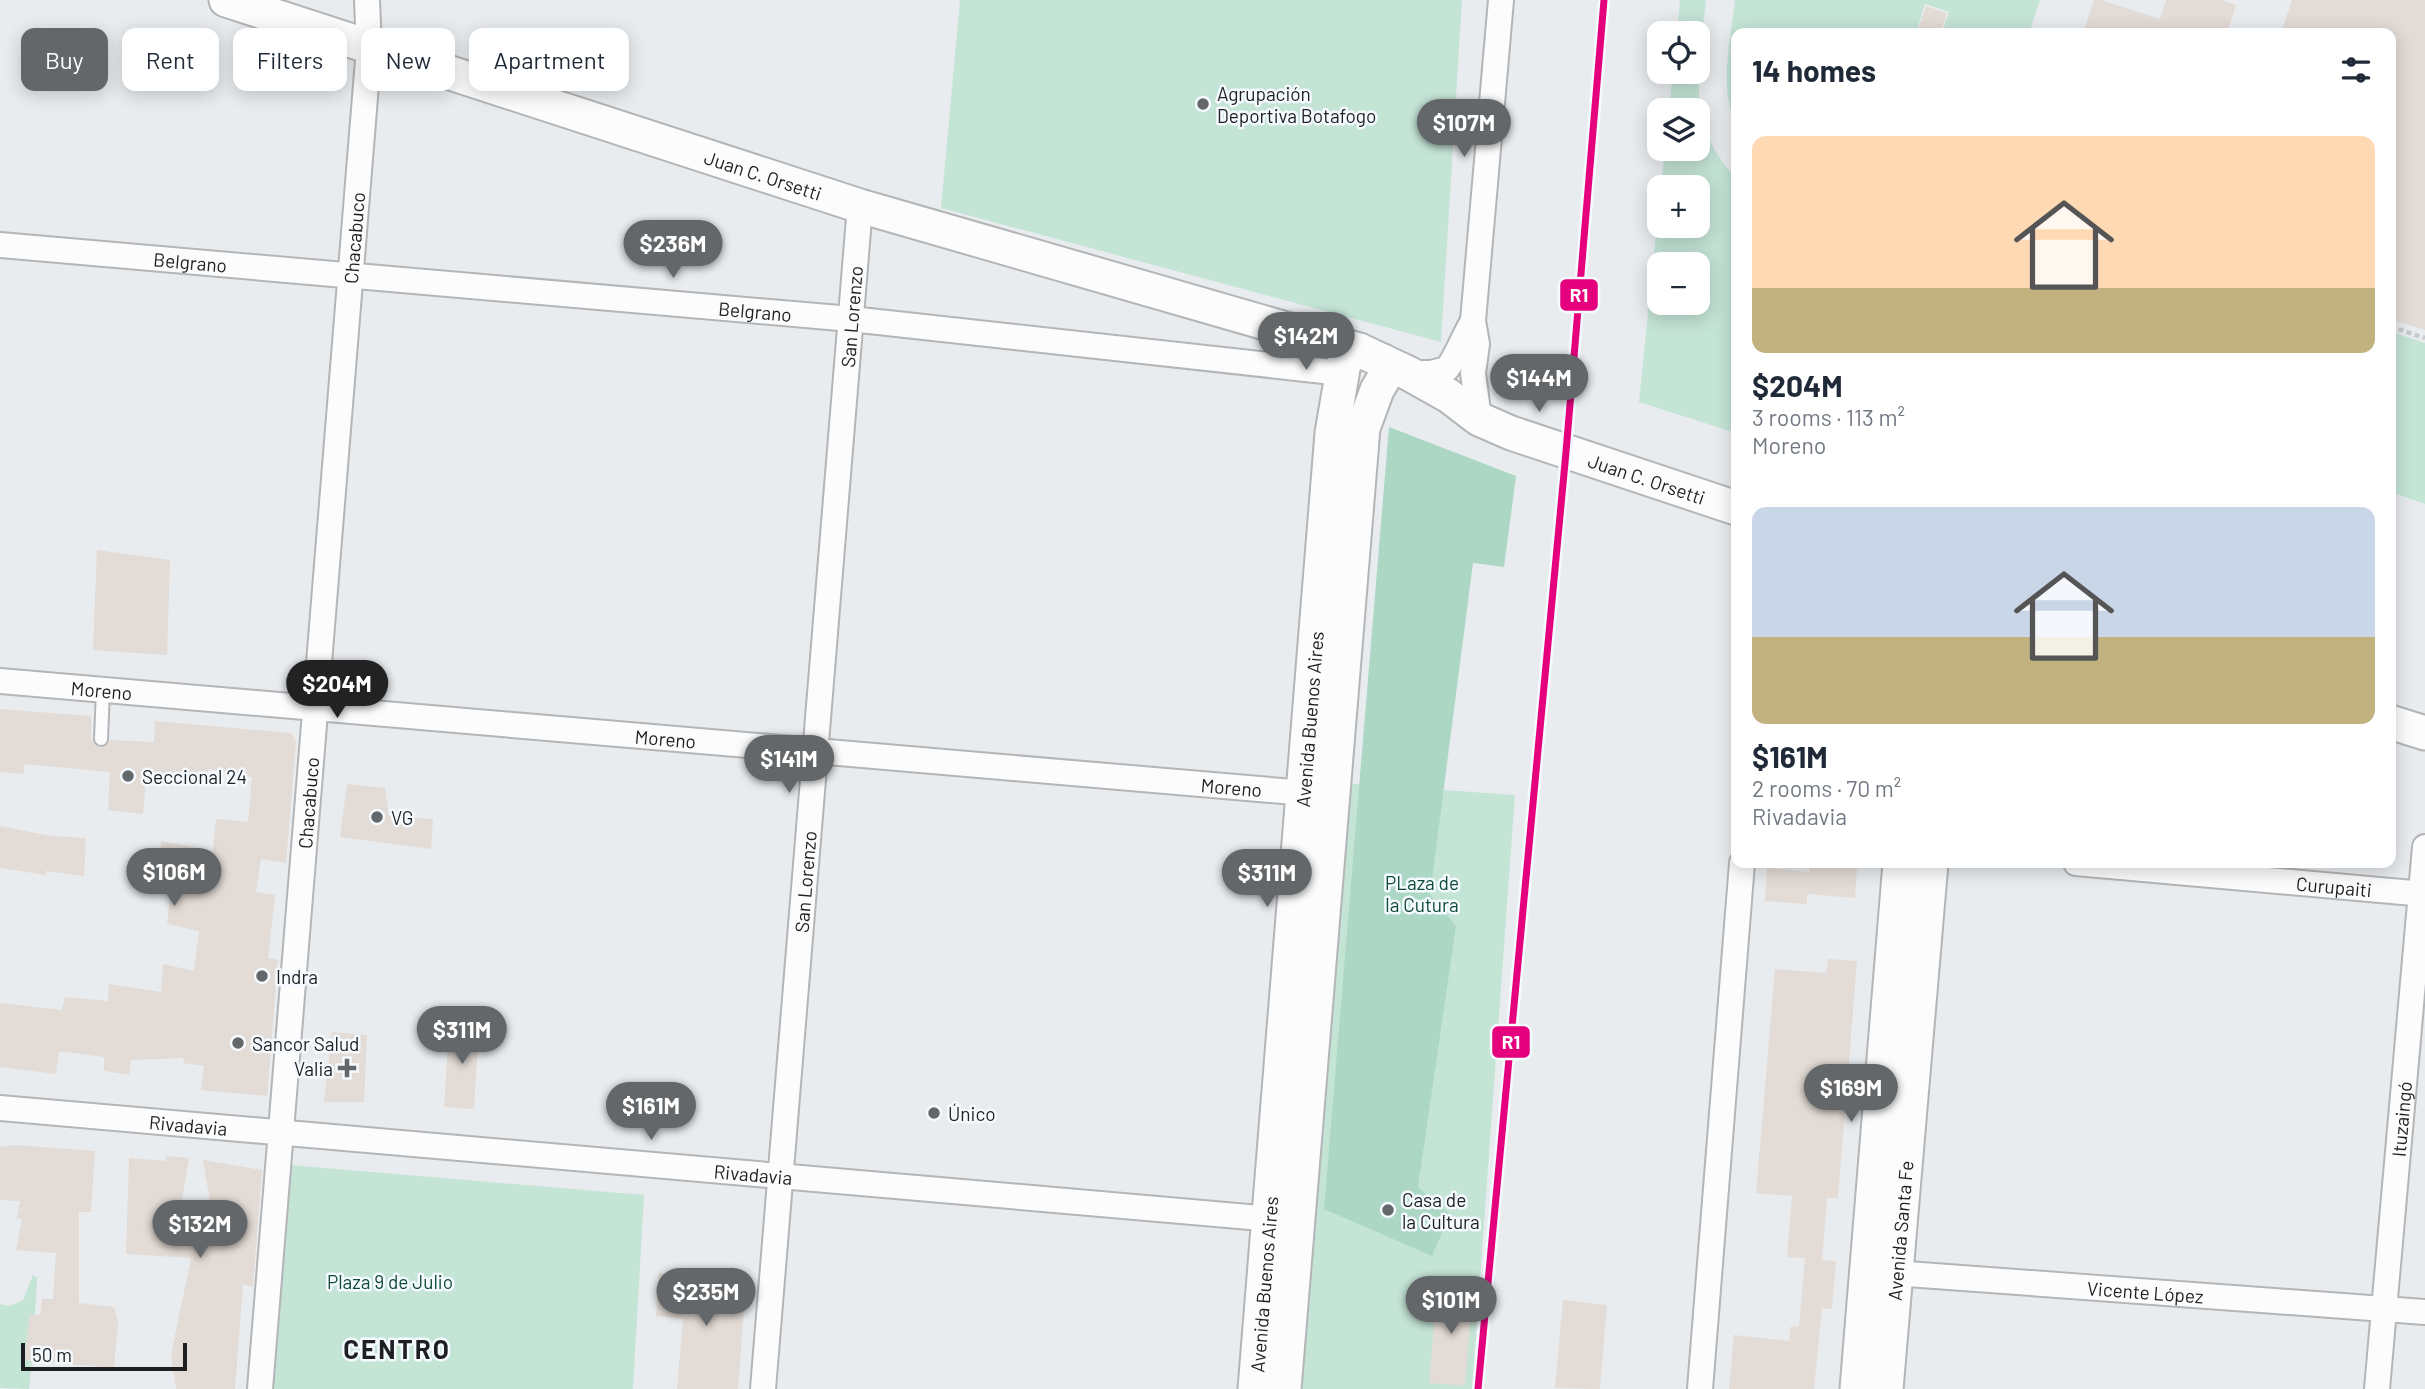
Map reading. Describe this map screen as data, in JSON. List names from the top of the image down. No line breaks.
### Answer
{"streets":{"main road":["Juan C. Orsetti","Avenida Buenos Aires","Avenida Santa Fe"],"street":["Chacabuco","Belgrano","San Lorenzo","Moreno","Curupaiti","Ituzaingó","Rivadavia","Vicente López"]},"crossings":[["Juan C. Orsetti","Belgrano"],["Juan C. Orsetti","San Lorenzo"],["Juan C. Orsetti","Avenida Buenos Aires"],["Chacabuco","Belgrano"],["Chacabuco","Moreno"],["Chacabuco","Rivadavia"],["Belgrano","San Lorenzo"],["Belgrano","Avenida Buenos Aires"],["San Lorenzo","Moreno"],["San Lorenzo","Rivadavia"],["Moreno","Avenida Buenos Aires"],["Avenida Buenos Aires","Rivadavia"],["Curupaiti","Ituzaingó"],["Ituzaingó","Vicente López"],["Avenida Santa Fe","Vicente López"]],"districts":["CENTRO"],"parks":["PLaza de la Cutura","Plaza 9 de Julio"],"places":{"other":["Agrupación Deportiva Botafogo","Seccional 24","VG","Indra","Sancor Salud","Único","Casa de la Cultura"],"health":["Valia"]},"lines":["transit line R1"],"scale_bar":"50 m","page":{"map_buttons":["+","−"],"chip":["Buy","Rent","Filters","New","Apartment"],"heading":"14 homes","price":["$107M","$236M","$142M","$144M","$204M","$141M","$106M","$311M","$311M","$169M","$161M","$132M","$235M","$101M"],"list":[{"name":"$204M","note":"3 rooms · 113 m² · Moreno"},{"name":"$161M","note":"2 rooms · 70 m² · Rivadavia"}],"scale":"50 m"}}
